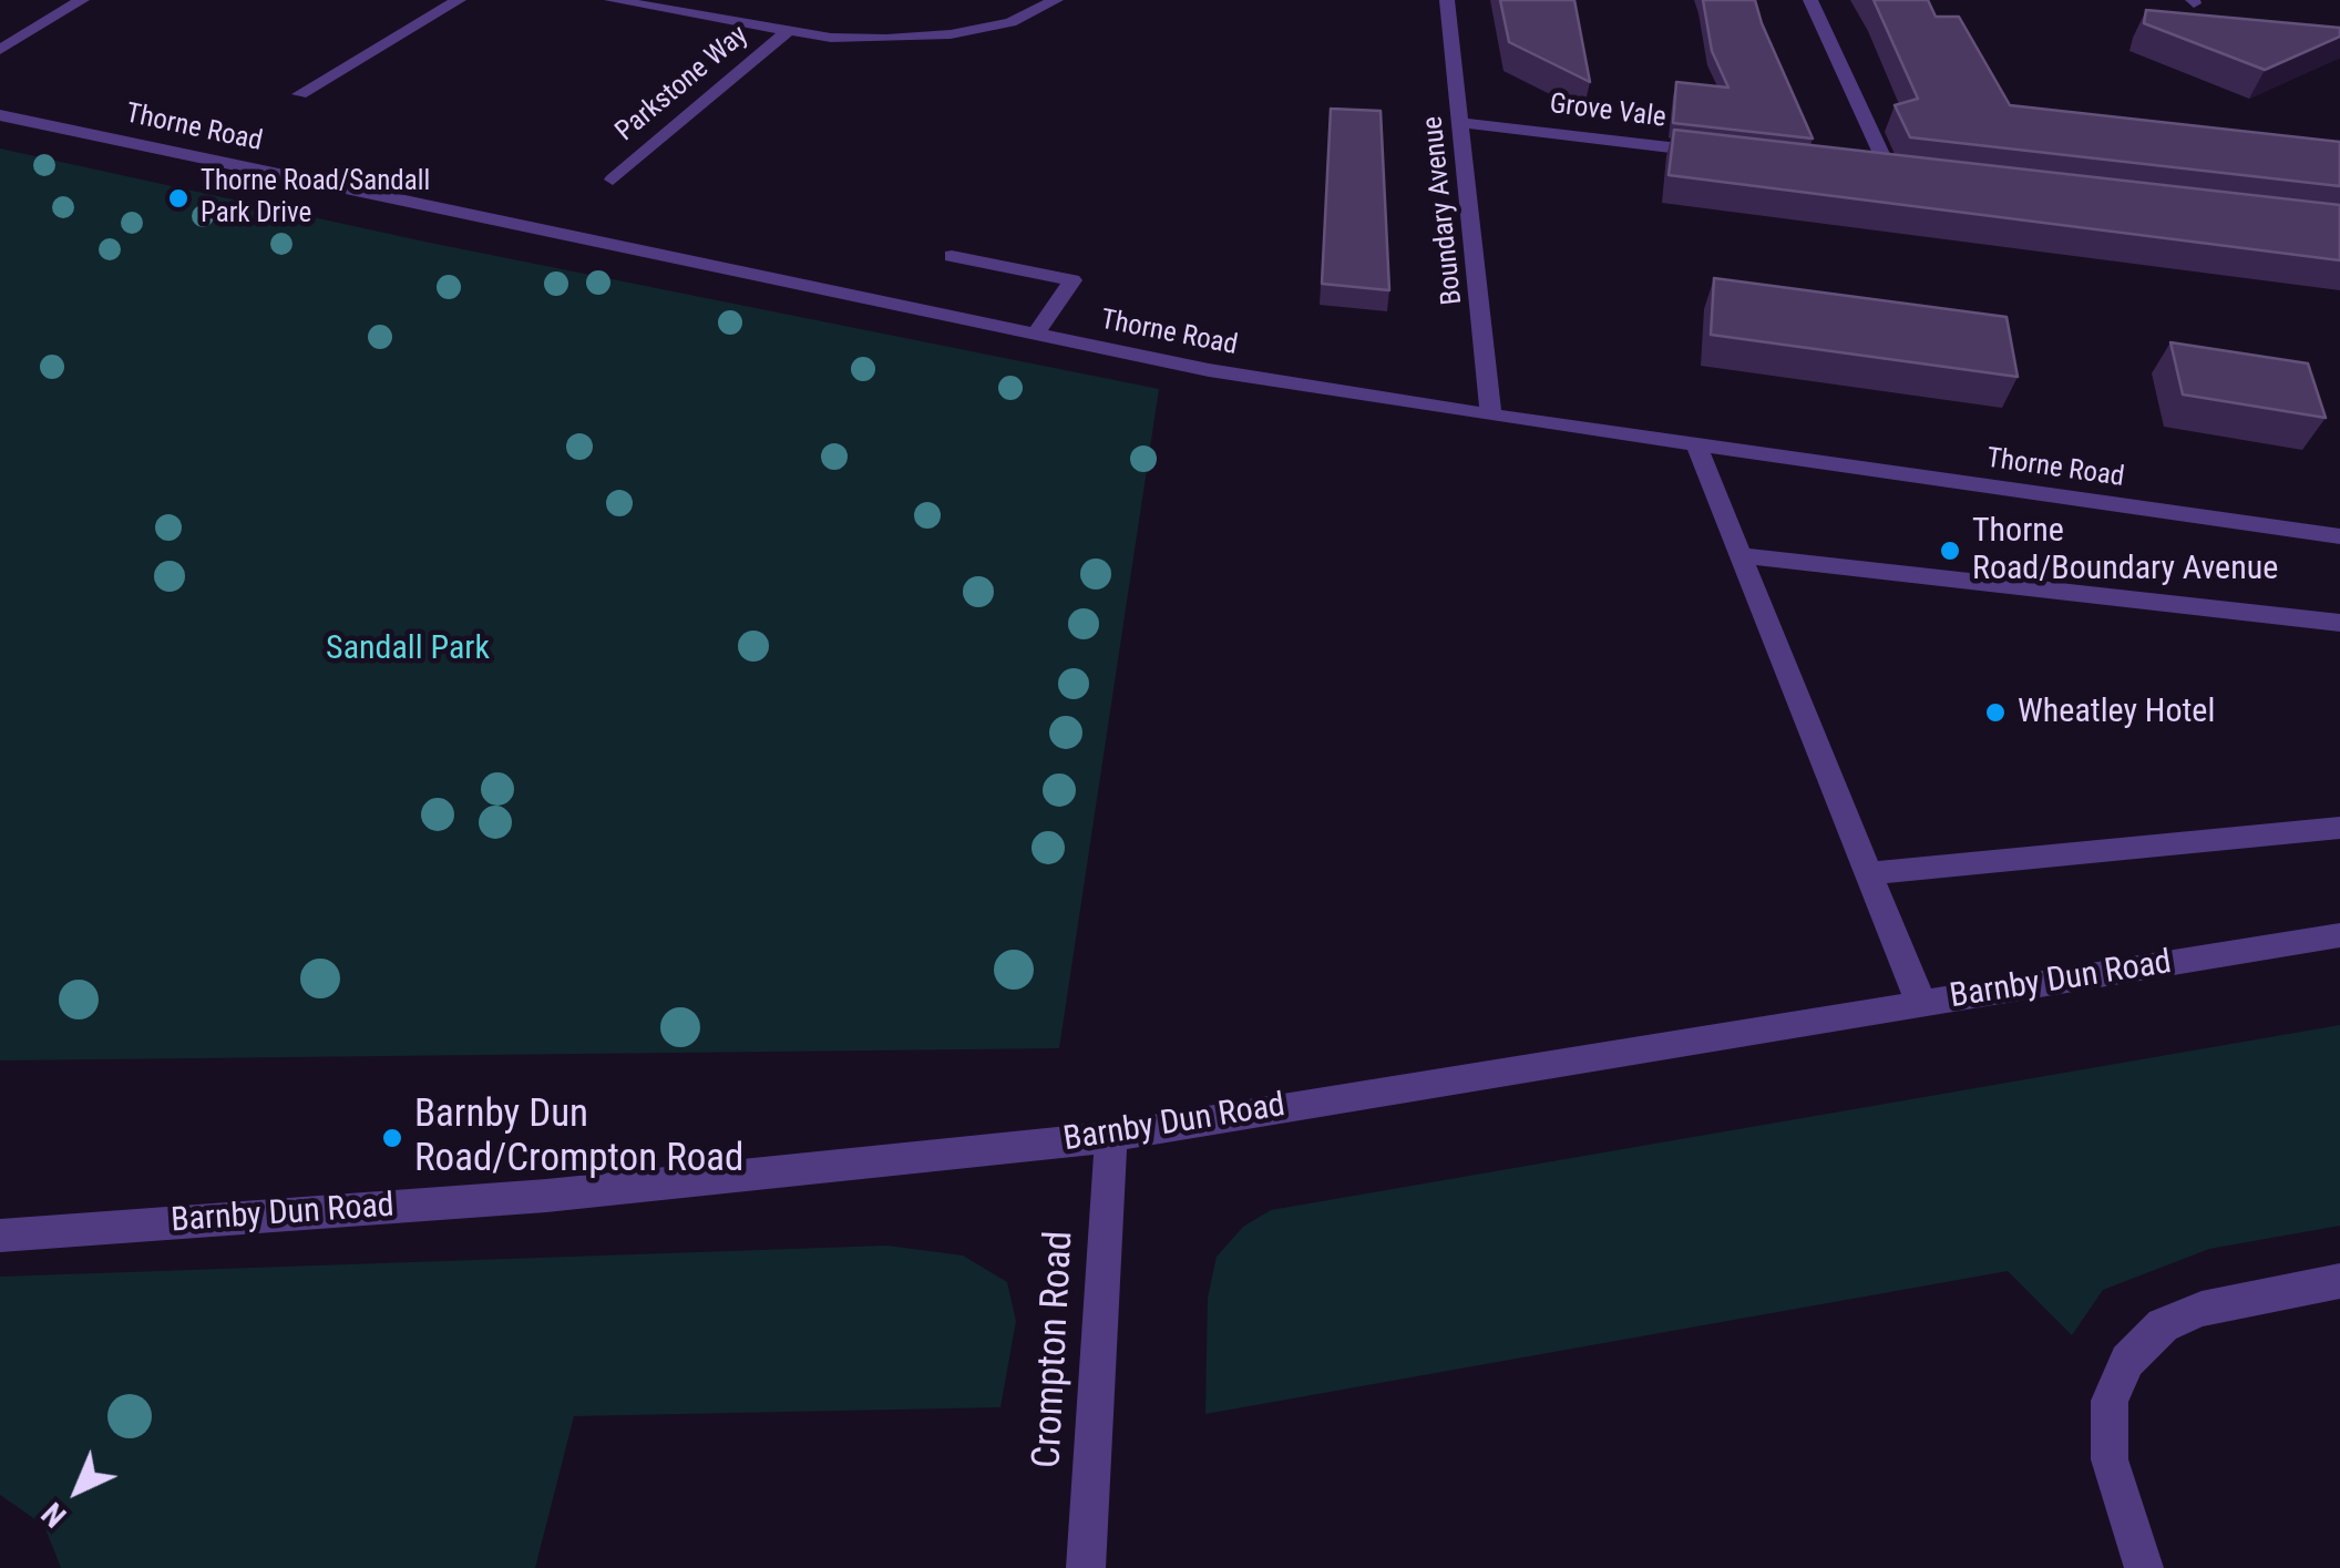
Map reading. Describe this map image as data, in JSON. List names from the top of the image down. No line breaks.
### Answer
{"streets":{"street":["Parkstone Way","Grove Vale","Thorne Road","Boundary Avenue","Barnby Dun Road","Crompton Road"]},"crossings":[["Grove Vale","Boundary Avenue"],["Thorne Road","Boundary Avenue"],["Barnby Dun Road","Crompton Road"]],"parks":["Sandall Park"],"places":["Thorne Road/Sandall Park Drive","Thorne Road/Boundary Avenue","Wheatley Hotel","Barnby Dun Road/Crompton Road"],"north":"bottom left"}
